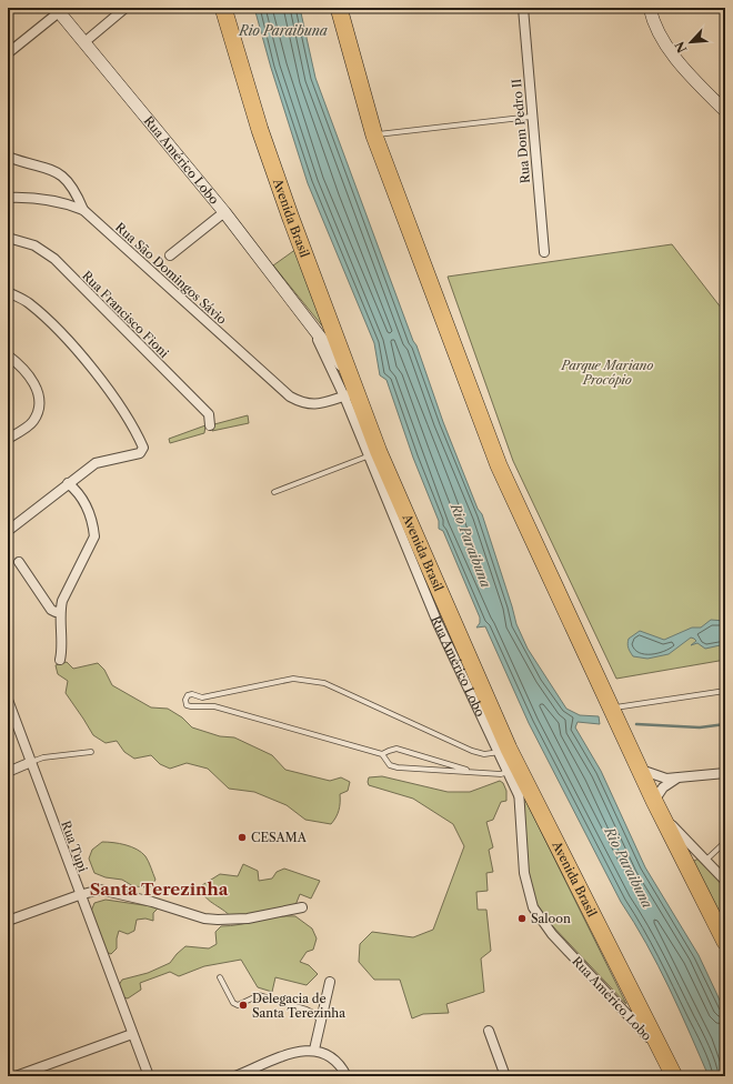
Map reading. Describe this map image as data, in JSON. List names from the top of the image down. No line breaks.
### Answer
{"streets":{"highway":["Avenida Brasil"],"main road":["Rua Américo Lobo"],"street":["Rua Dom Pedro II","Rua São Domingos Sávio","Rua Francisco Fioni","Rua Tupi"]},"crossings":[["Rua Américo Lobo","Avenida Brasil"],["Rua Américo Lobo","Rua São Domingos Sávio"],["Avenida Brasil","Rua São Domingos Sávio"]],"districts":["Santa Terezinha"],"water":["Rio Paraibuna"],"parks":["Parque Mariano Procópio"],"places":["CESAMA","Saloon","Delegacia de Santa Terezinha"],"north":"bottom left"}
